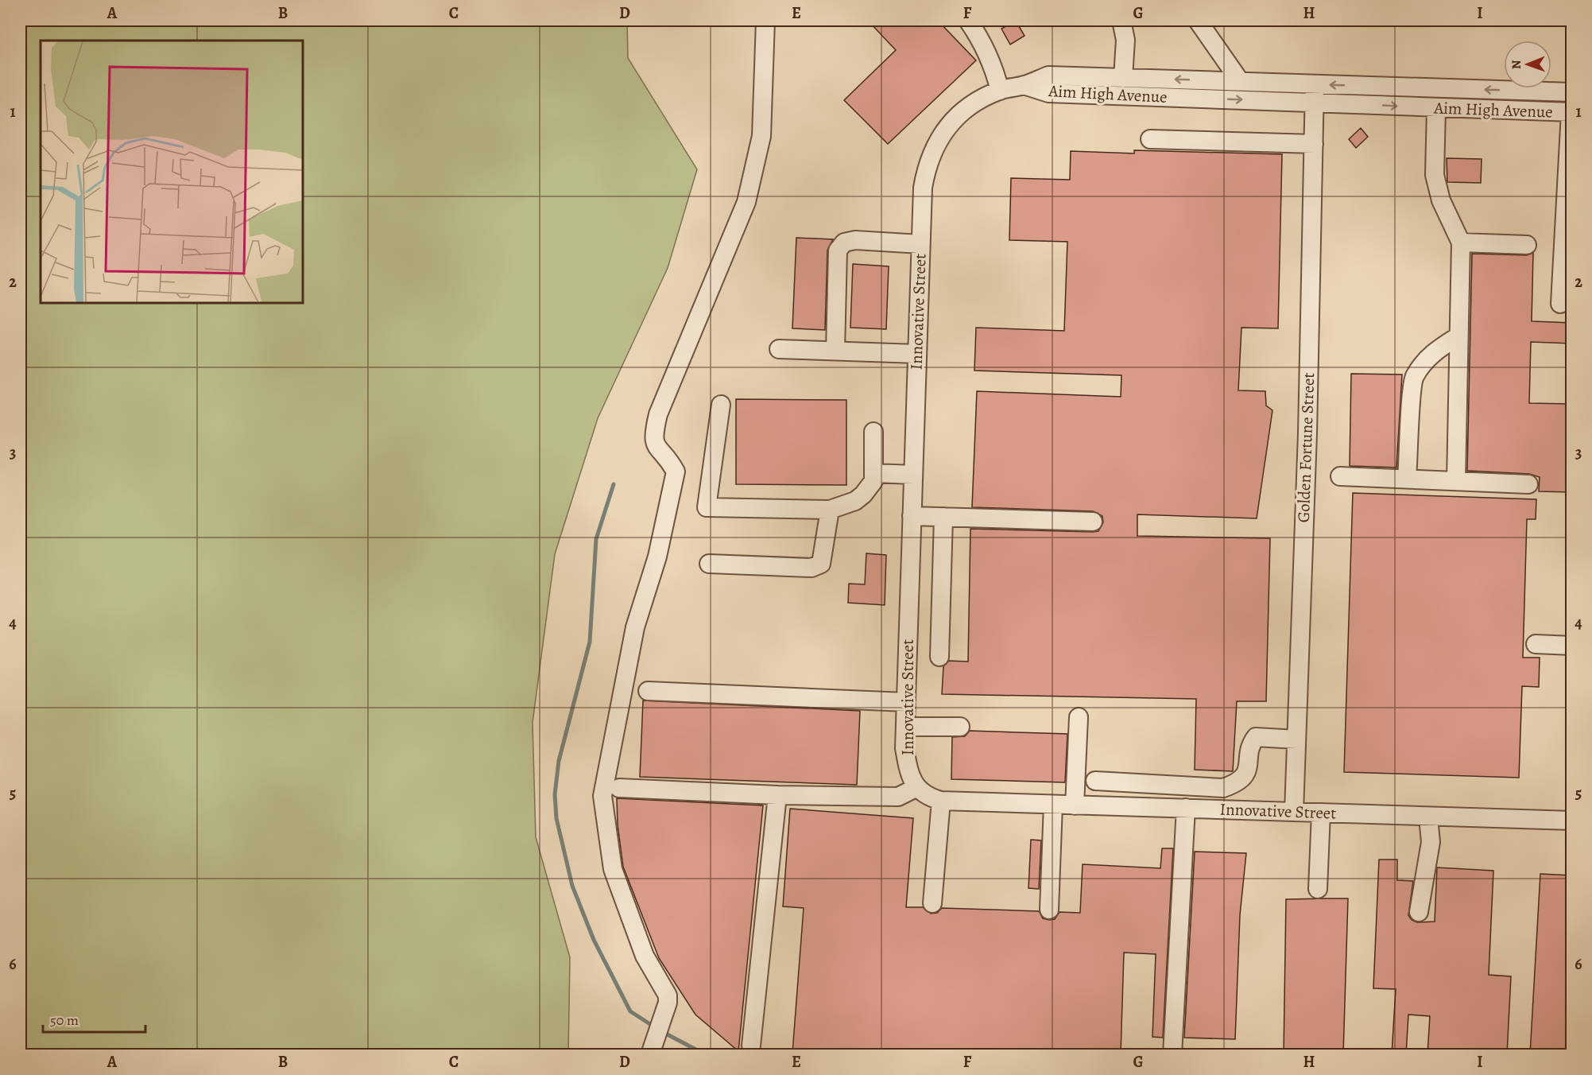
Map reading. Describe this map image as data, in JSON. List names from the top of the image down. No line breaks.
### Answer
{"streets":{"street":["Aim High Avenue","Innovative Street","Golden Fortune Street"]},"crossings":[["Aim High Avenue","Innovative Street"],["Aim High Avenue","Golden Fortune Street"],["Innovative Street","Golden Fortune Street"]],"scale_bar":"50 m","north":"left","grid":{"columns":["A","B","C","D","E","F","G","H","I"],"rows":["1","2","3","4","5","6"]}}
